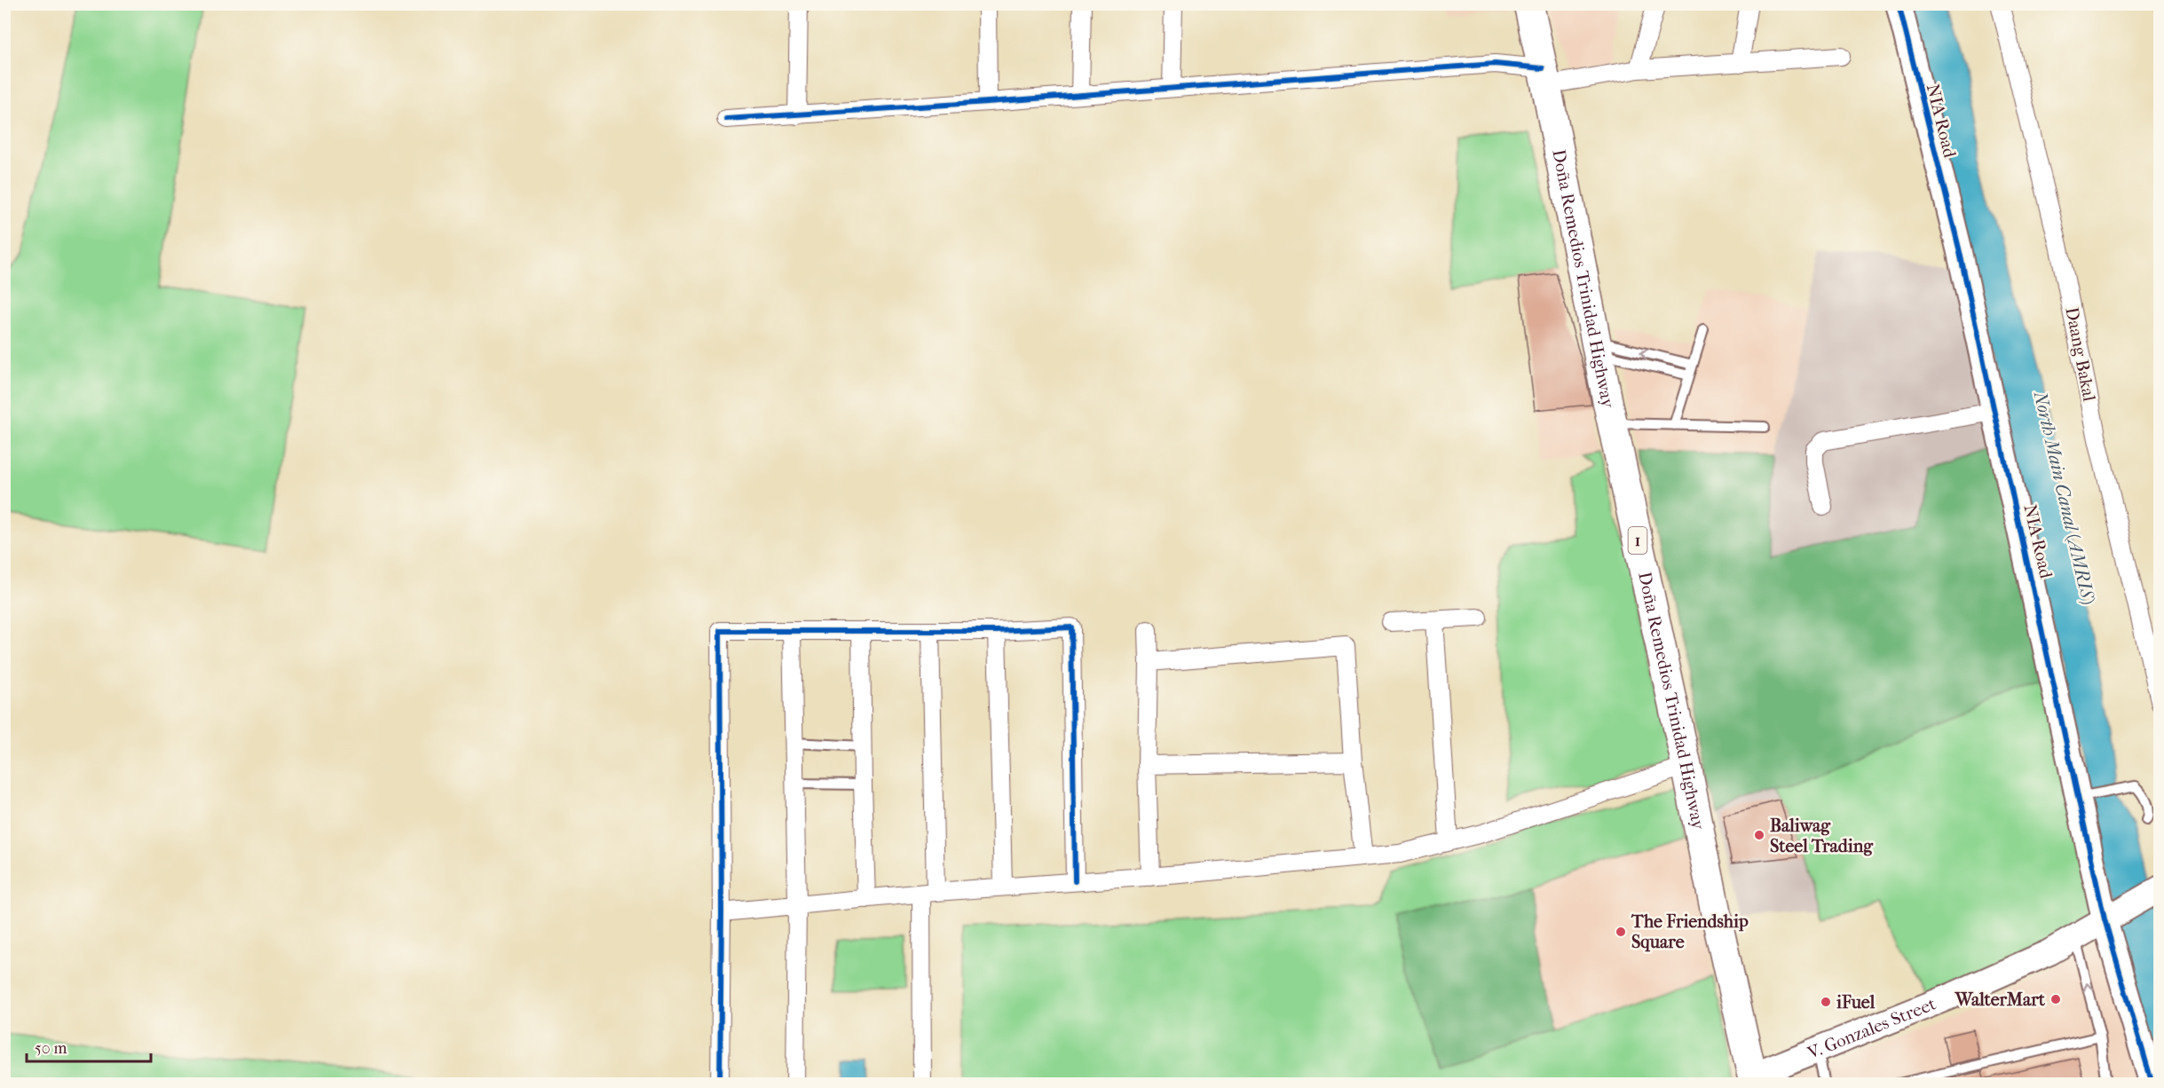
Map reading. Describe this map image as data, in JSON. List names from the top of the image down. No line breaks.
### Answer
{"streets":{"highway":["Doña Remedios Trinidad Highway","1"],"street":["NIA Road","Daang Bakal","V. Gonzales Street"]},"crossings":[["NIA Road","V. Gonzales Street"],["Doña Remedios Trinidad Highway","V. Gonzales Street"]],"water":["North Main Canal (AMRIS)"],"places":["Baliwag Steel Trading","The Friendship Square","WalterMart","iFuel"],"scale_bar":"50 m"}
